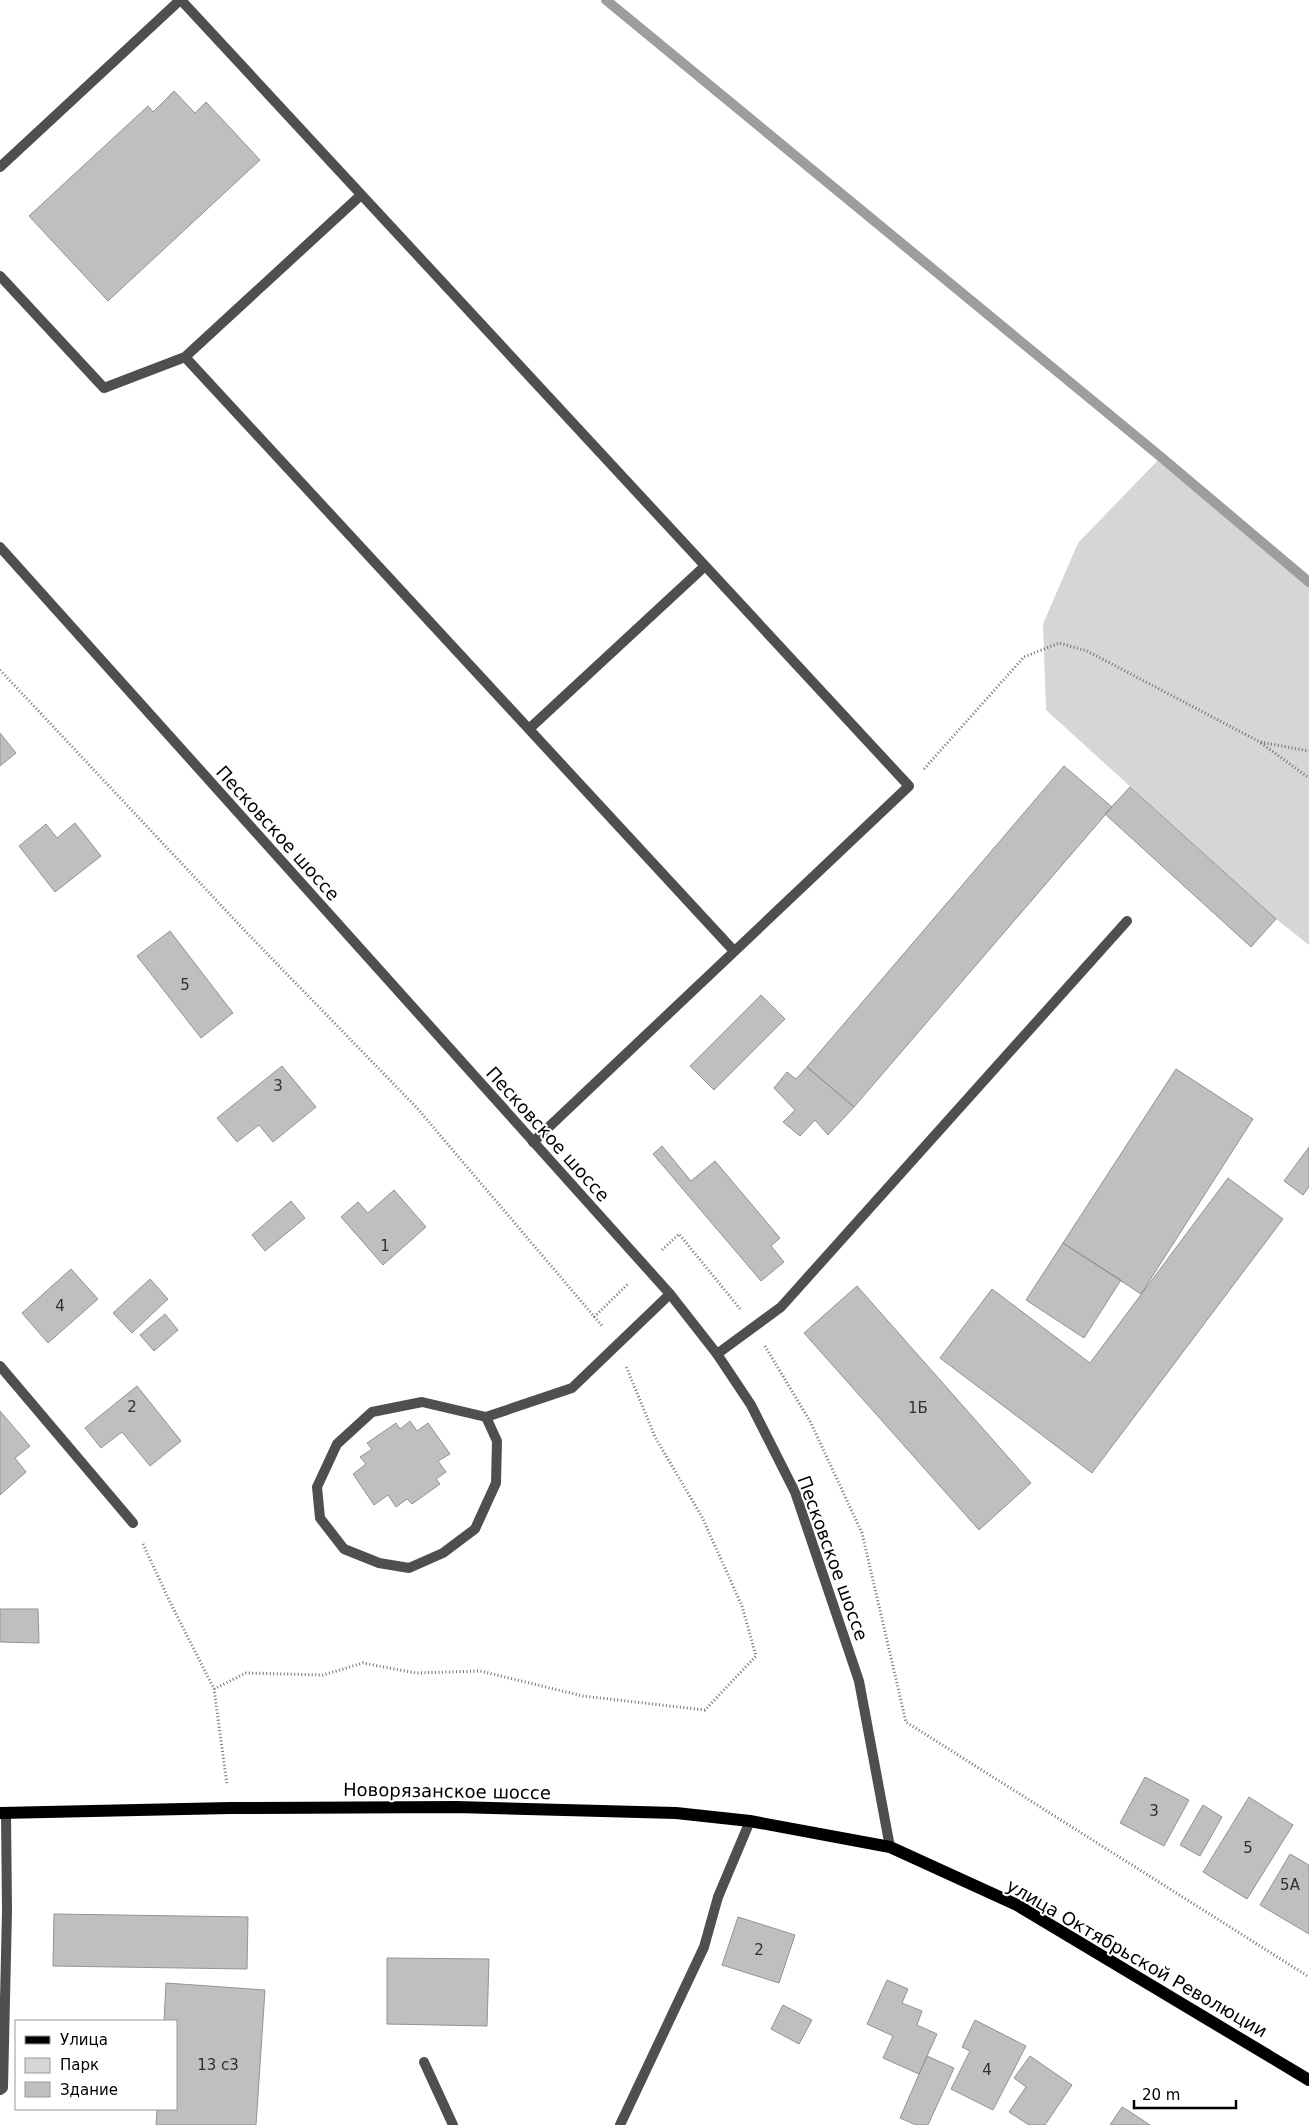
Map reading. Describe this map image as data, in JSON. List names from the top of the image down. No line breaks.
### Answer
{"streets":{"main road":["Новорязанское шоссе","улица Октябрьской Революции"],"street":["Песковское шоссе"]},"crossings":[["Песковское шоссе","Новорязанское шоссе"],["Песковское шоссе","улица Октябрьской Революции"],["Новорязанское шоссе","улица Октябрьской Революции"]],"house_numbers":["5","3","1","4","2","1Б","3","5","5А","2","13 с3","4"],"legend":["Улица","Парк","Здание"],"scale_bar":"20 m"}
